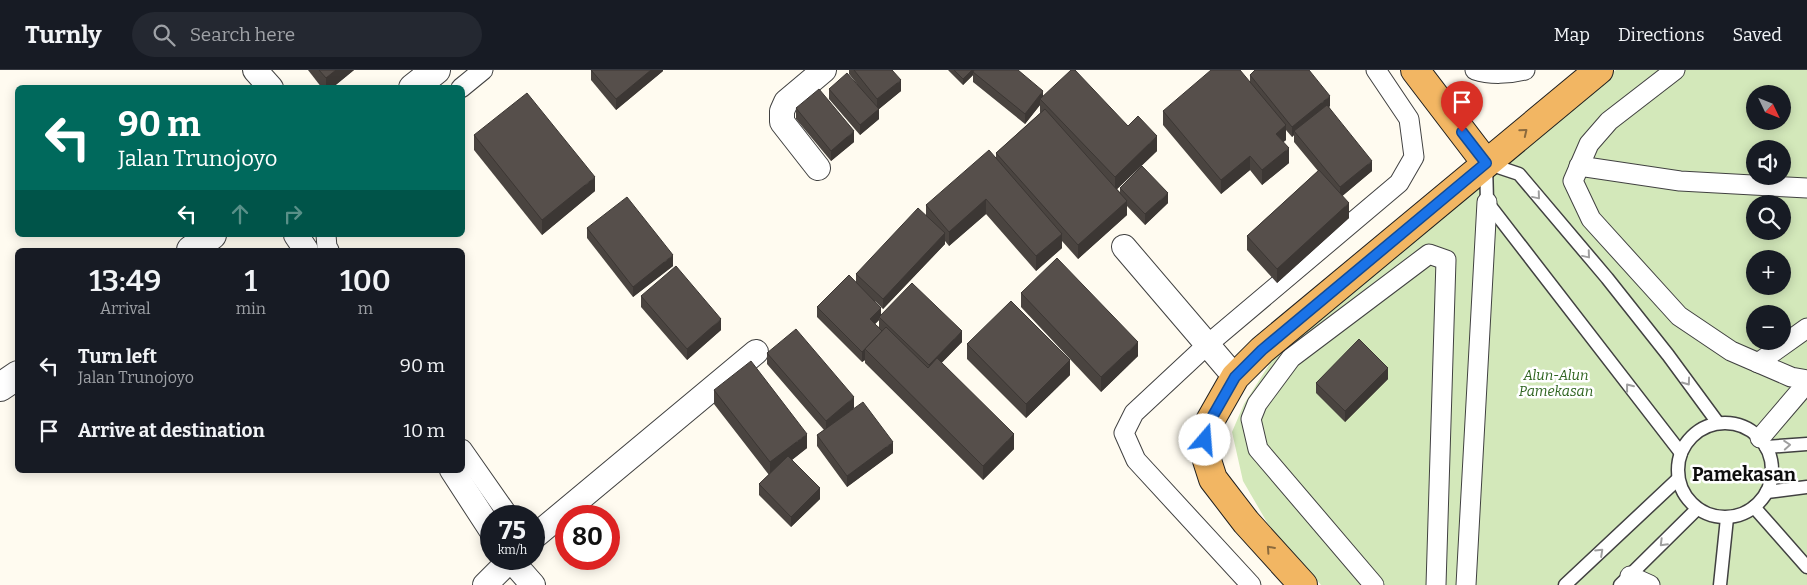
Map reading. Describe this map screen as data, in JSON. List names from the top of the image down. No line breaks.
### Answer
{"districts":["Pamekasan"],"parks":["Alun-Alun Pamekasan"],"north":"bottom right","page":{"header":"Turnly","search":"Search here","nav":["Map","Directions","Saved"],"map_buttons":["+","−"],"turn":["90 m","Jalan Trunojoyo"],"eta":["13:49","Arrival","1","min","100","m"],"list":[{"name":"Turn left","note":"Jalan Trunojoyo","value":"90 m"},{"name":"Arrive at destination","value":"10 m"}],"speed":"75 km/h","limit":"80"}}
